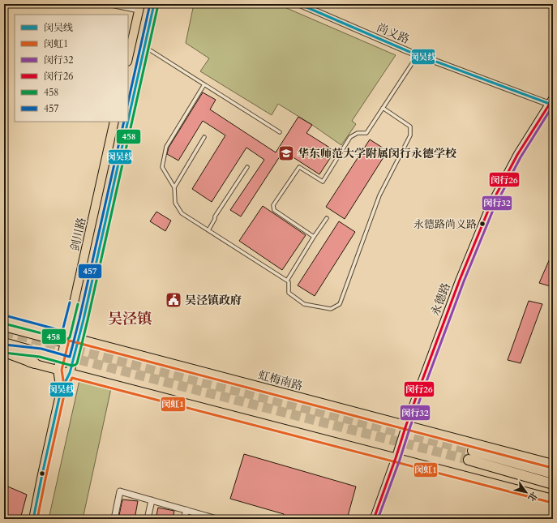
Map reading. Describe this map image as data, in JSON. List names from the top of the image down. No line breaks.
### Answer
{"streets":{"main road":["剑川路","虹梅南路"],"street":["尚义路","永德路"]},"crossings":[["尚义路","永德路"],["剑川路","虹梅南路"],["永德路","虹梅南路"]],"districts":["吴泾镇"],"places":{"school or university":["华东师范大学附属闵行永德学校"],"other":["永德路尚义路"],"public building":["吴泾镇政府"]},"lines":["transit line 闵吴线","transit line 457","transit line 458","transit line 闵行26","transit line 闵行32","transit line 闵虹1"],"legend":["闵吴线","闵虹1","闵行32","闵行26","458","457"],"north":"bottom right"}
